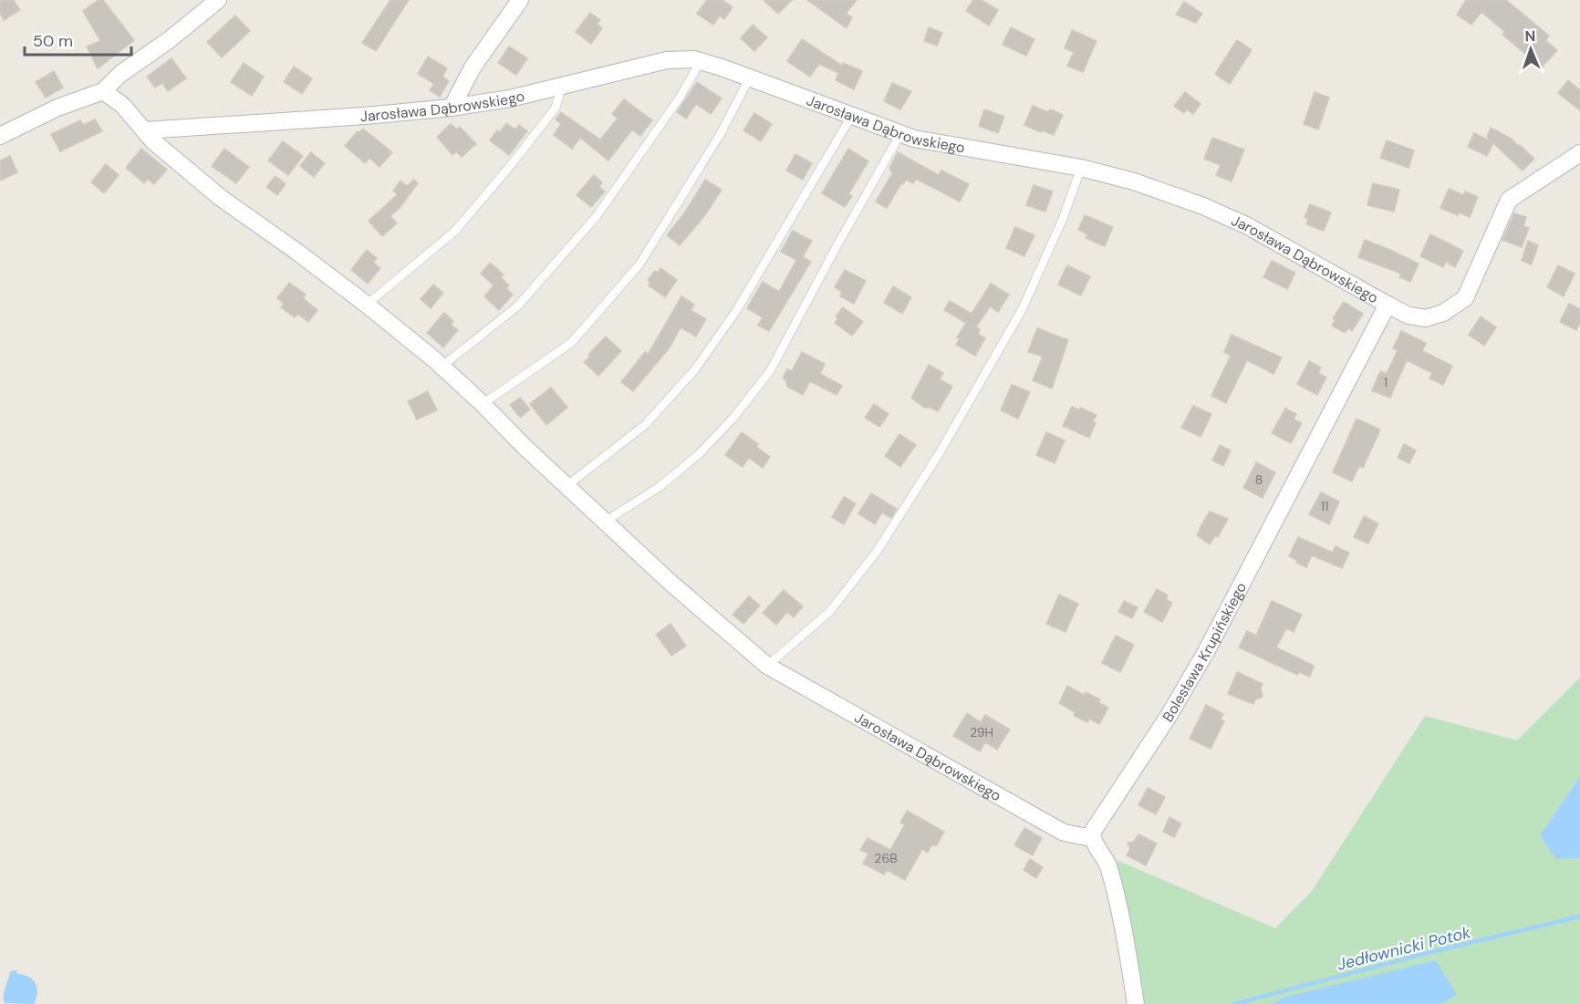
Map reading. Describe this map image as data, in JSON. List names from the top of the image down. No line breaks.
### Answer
{"streets":{"street":["Jarosława Dąbrowskiego","Bolesława Krupińskiego"]},"crossings":[["Jarosława Dąbrowskiego","Bolesława Krupińskiego"]],"water":["Jedłownicki Potok"],"house_numbers":["1","8","11","29H","26B"],"scale_bar":"50 m","north":"top"}
